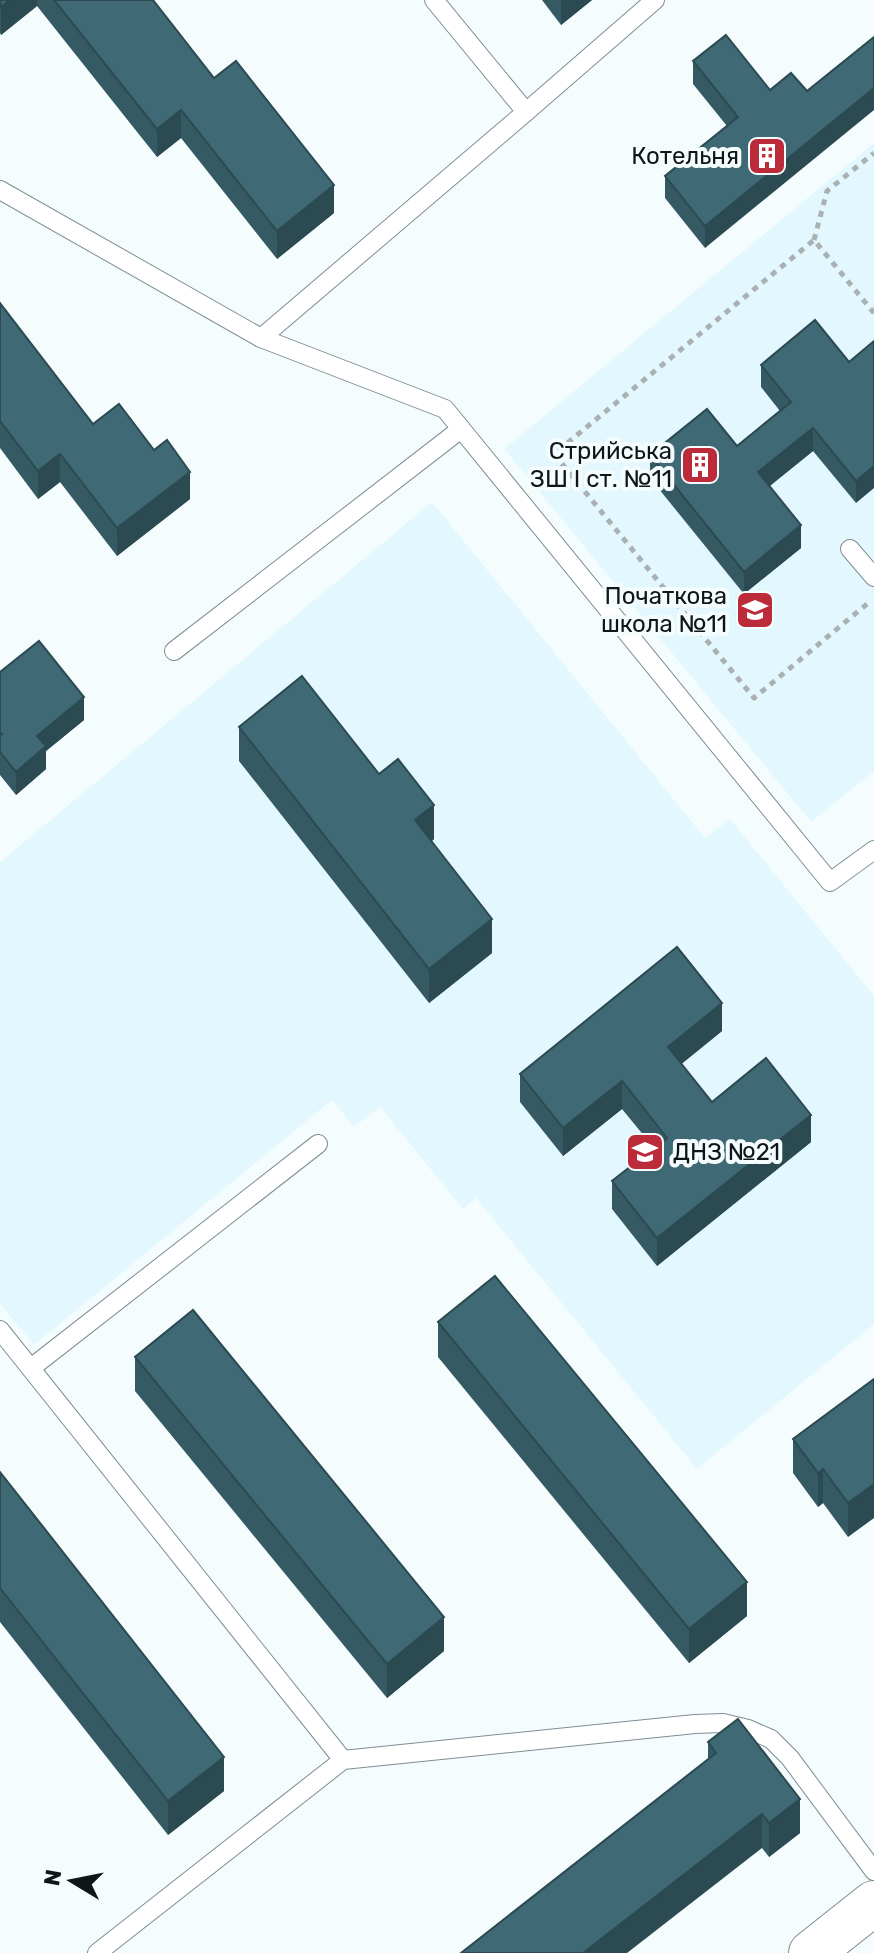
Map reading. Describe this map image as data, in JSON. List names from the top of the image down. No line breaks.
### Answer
{"places":{"building":["Котельня","Стрийська ЗШ I ст. №11"],"school or university":["Початкова школа №11","ДНЗ №21"]},"north":"left"}
